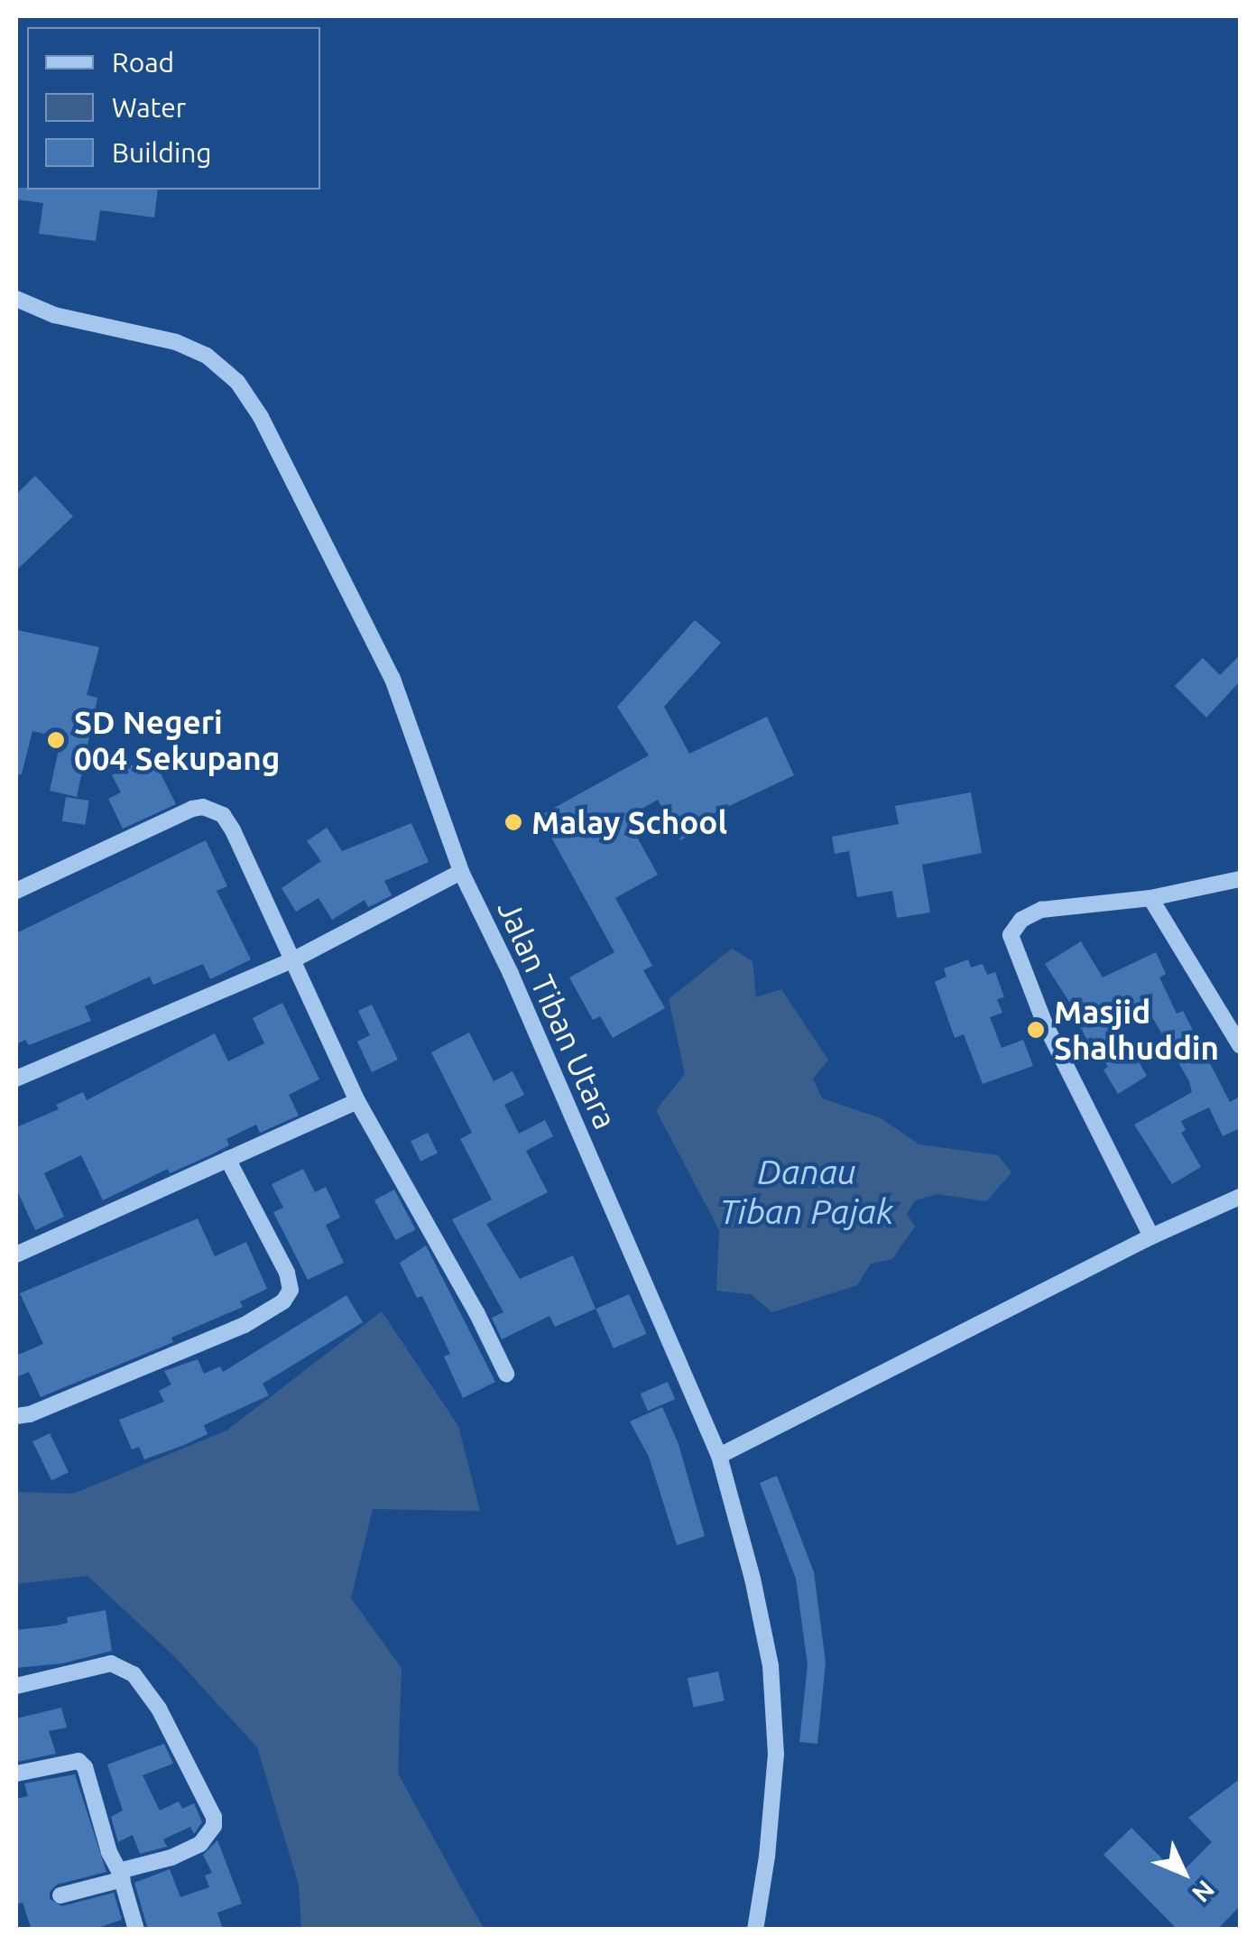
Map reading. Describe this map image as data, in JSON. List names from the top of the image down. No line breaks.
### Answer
{"streets":{"street":["Jalan Tiban Utara"]},"water":["Danau Tiban Pajak"],"places":["SD Negeri 004 Sekupang","Malay School","Masjid Shalhuddin"],"legend":["Road","Water","Building"],"north":"bottom right"}
